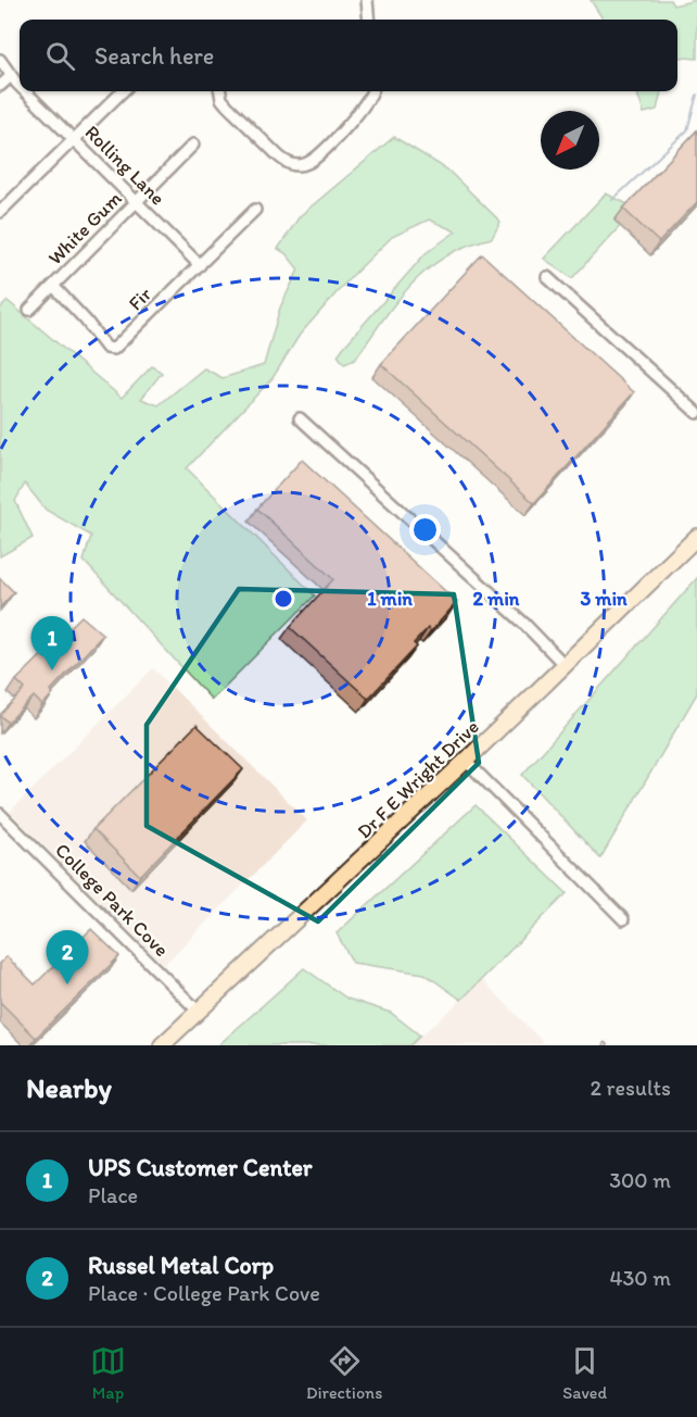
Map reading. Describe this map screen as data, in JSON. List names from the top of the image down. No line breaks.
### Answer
{"streets":{"highway":["Dr F E Wright Drive"],"street":["Rolling Lane","White Gum","Fir","College Park Cove"]},"crossings":[["Rolling Lane","White Gum"],["Rolling Lane","Fir"],["White Gum","Fir"],["Dr F E Wright Drive","College Park Cove"]],"north":"bottom left","page":{"search":"Search here","pins":["1","2"],"heading":["Nearby","2 results"],"list":[{"mark":"1","name":"UPS Customer Center","note":"Place","value":"300 m"},{"mark":"2","name":"Russel Metal Corp","note":"Place · College Park Cove","value":"430 m"}],"nav":["Map","Directions","Saved"]},"rings":["1 min","2 min","3 min"]}
